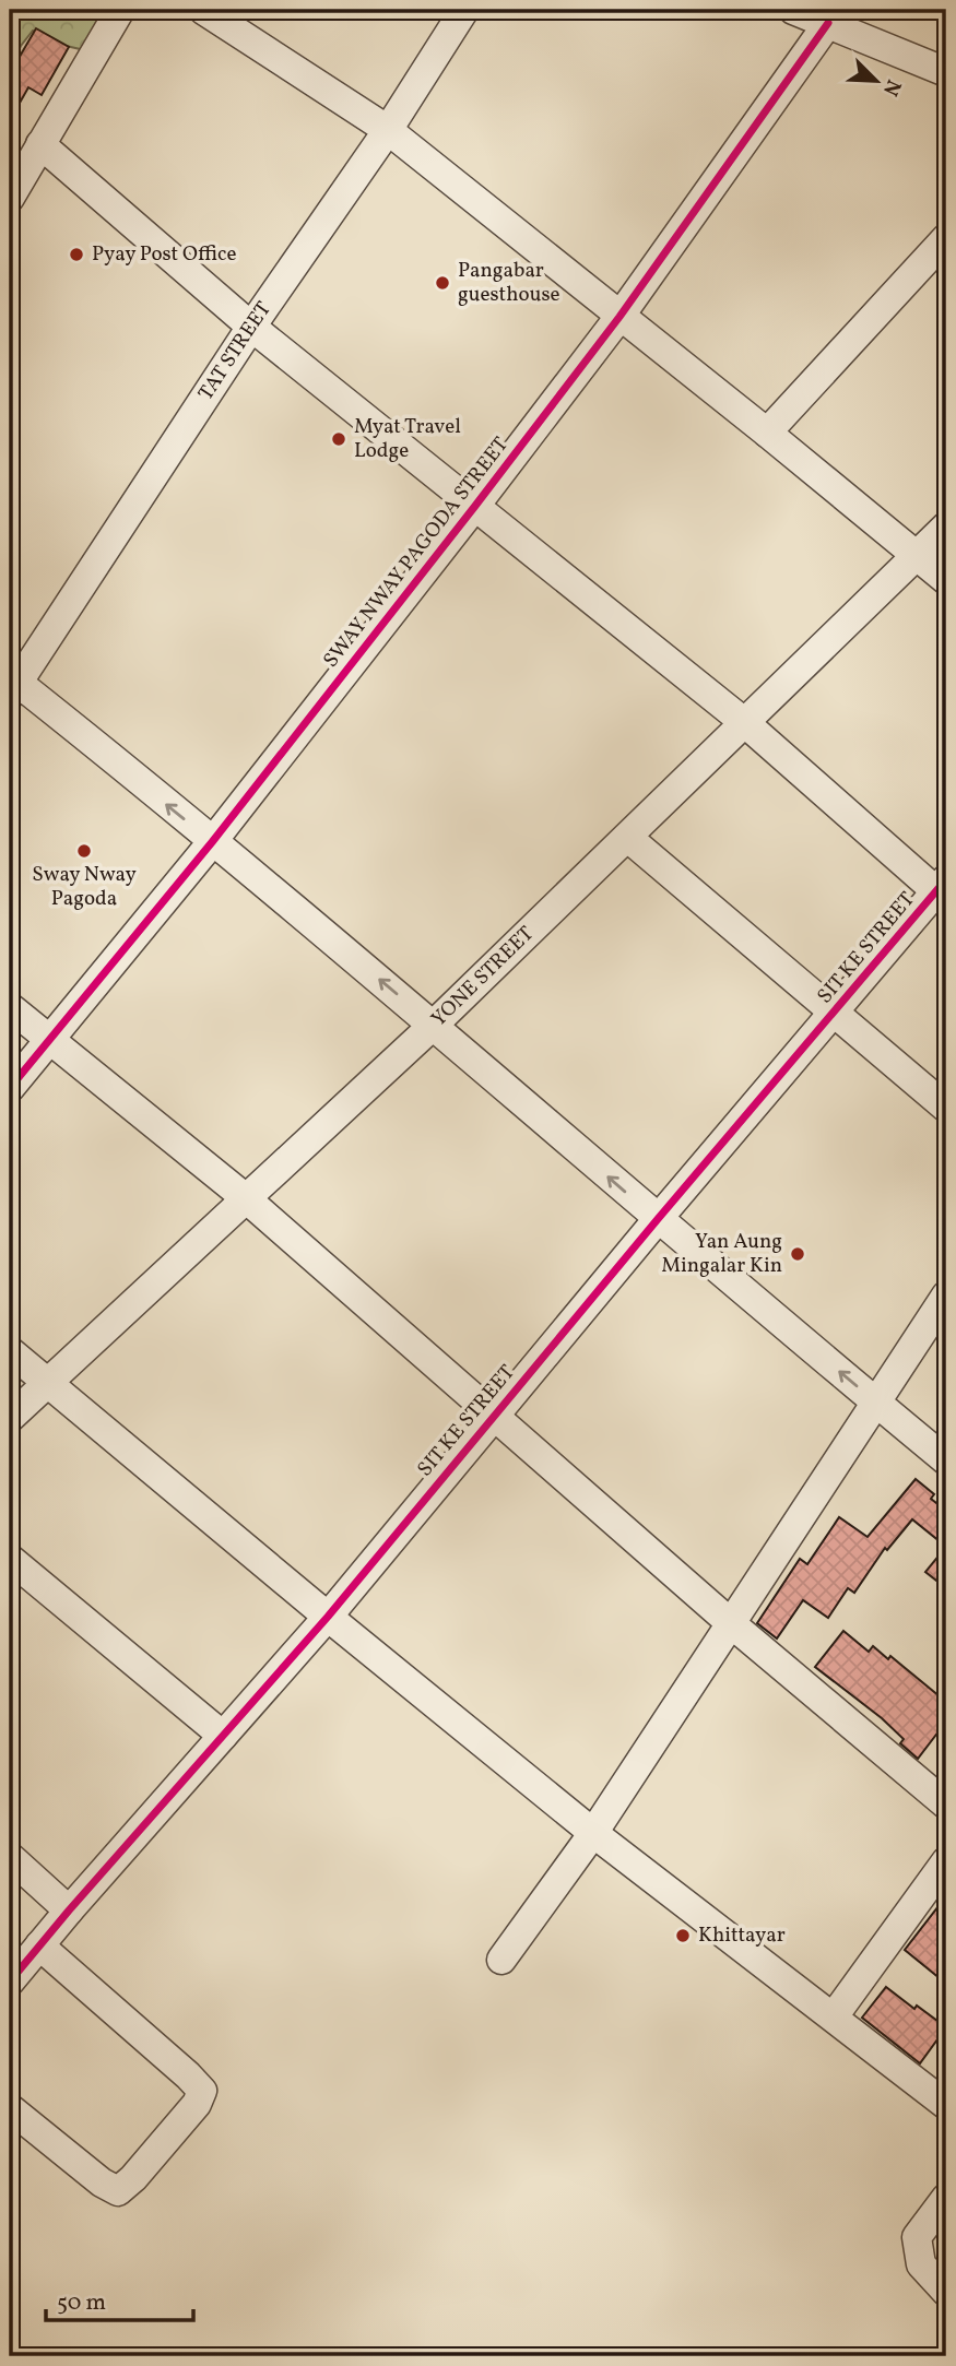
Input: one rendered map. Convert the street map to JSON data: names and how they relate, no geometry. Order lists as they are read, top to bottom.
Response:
{
  "streets": {
    "street": [
      "TAT STREET",
      "SWAY NWAY PAGODA STREET",
      "SIT KE STREET",
      "YONE STREET"
    ]
  },
  "places": [
    "Pyay Post Office",
    "Pangabar guesthouse",
    "Myat Travel Lodge",
    "Sway Nway Pagoda",
    "Yan Aung Mingalar Kin",
    "Khittayar"
  ],
  "scale_bar": "50 m",
  "north": "bottom right"
}
